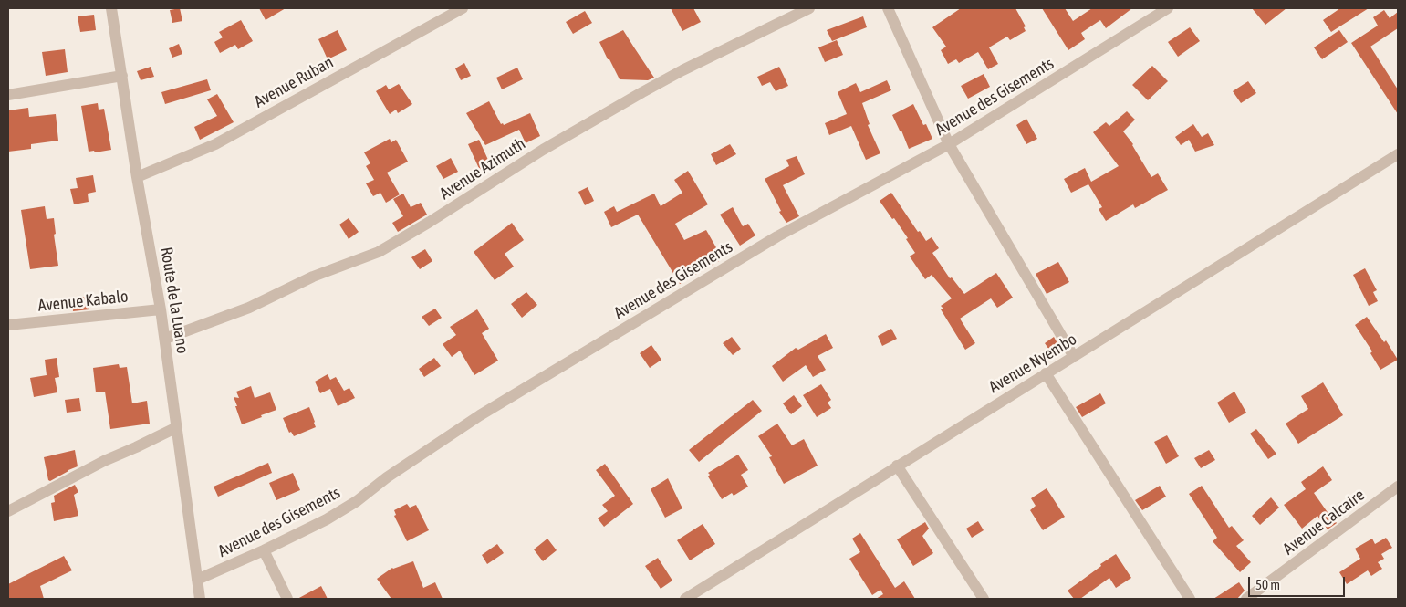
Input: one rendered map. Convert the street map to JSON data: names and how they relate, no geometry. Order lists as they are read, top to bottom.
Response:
{
  "streets": {
    "street": [
      "Avenue Ruban",
      "Avenue des Gisements",
      "Avenue Azimuth",
      "Route de la Luano",
      "Avenue Kabalo",
      "Avenue Nyembo",
      "Avenue Calcaire"
    ]
  },
  "crossings": [
    ["Avenue Ruban", "Route de la Luano"],
    ["Avenue des Gisements", "Route de la Luano"],
    ["Avenue Azimuth", "Route de la Luano"],
    ["Route de la Luano", "Avenue Kabalo"]
  ],
  "scale_bar": "50 m"
}
